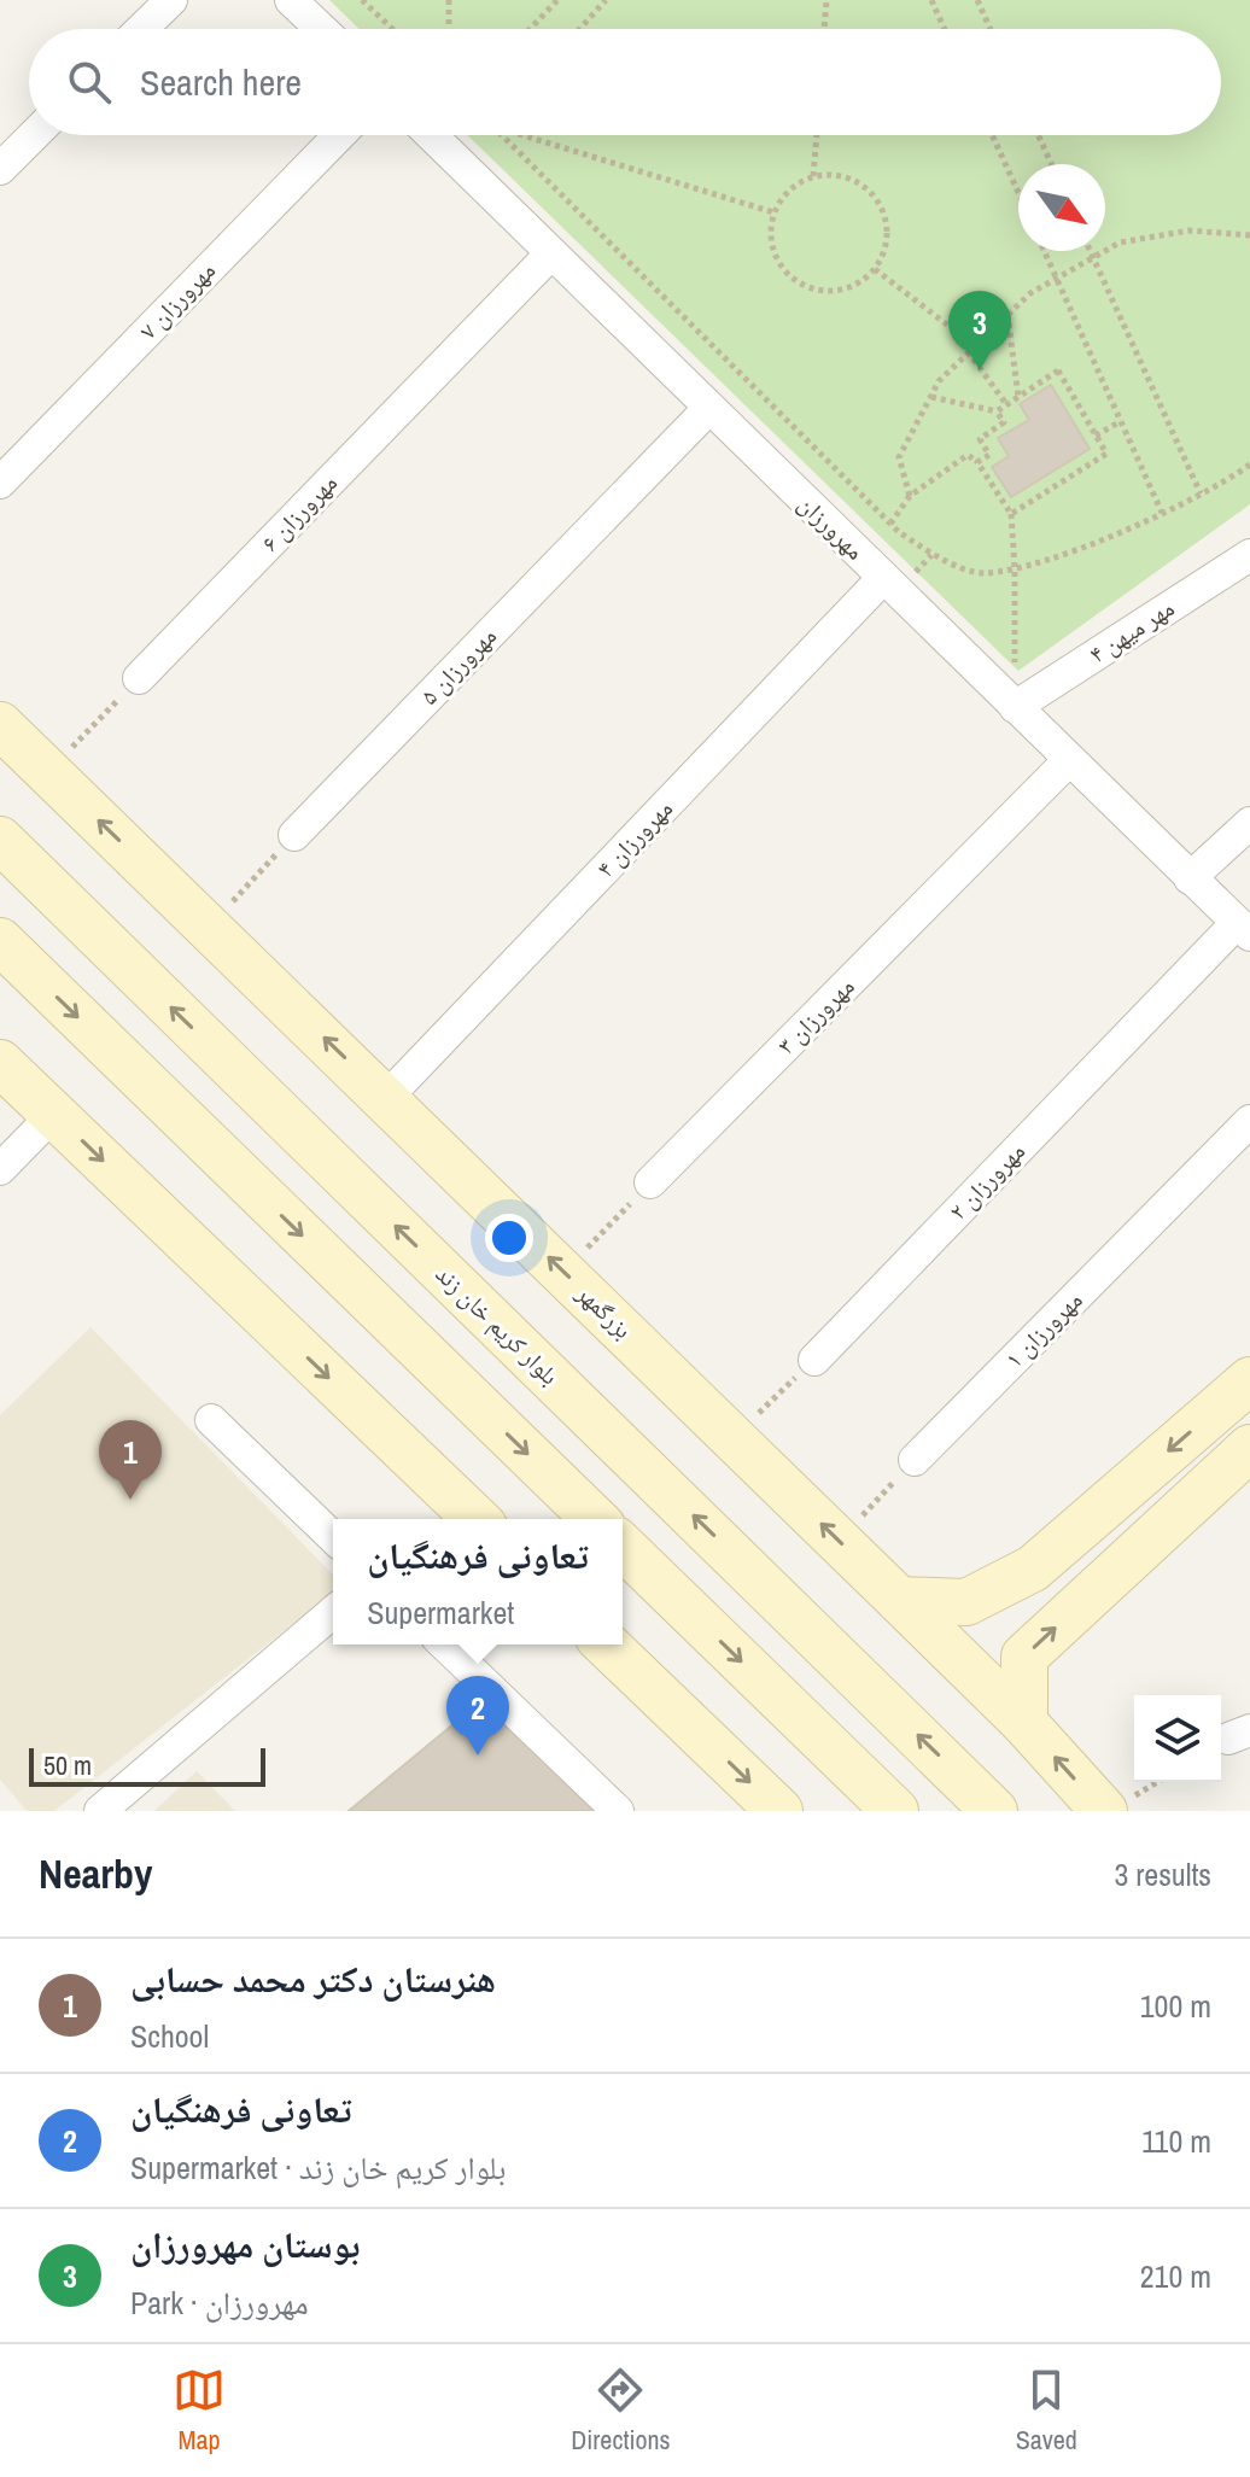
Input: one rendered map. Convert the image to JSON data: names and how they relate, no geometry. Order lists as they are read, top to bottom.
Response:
{
  "streets": {
    "main road": ["بزرگمهر", "بلوار کریم خان زند"],
    "street": [
      "مهرورزان ۷",
      "مهرورزان ۶",
      "مهرورزان",
      "مهر میهن ۴",
      "مهرورزان ۵",
      "مهرورزان ۴",
      "مهرورزان ۳",
      "مهرورزان ۲",
      "مهرورزان ۱"
    ]
  },
  "crossings": [
    ["مهرورزان ۶", "مهرورزان"],
    ["مهرورزان", "مهر میهن ۴"],
    ["مهرورزان", "مهرورزان ۵"],
    ["مهرورزان", "مهرورزان ۴"],
    ["مهرورزان", "مهرورزان ۳"],
    ["مهرورزان", "مهرورزان ۲"],
    ["مهرورزان ۴", "بزرگمهر"]
  ],
  "scale_bar": "50 m",
  "north": "bottom right",
  "page": {
    "search": "Search here",
    "pins": ["3", "1", "2"],
    "popup": ["تعاونی فرهنگیان", "Supermarket"],
    "scale": "50 m",
    "heading": ["Nearby", "3 results"],
    "list": [
      {
        "mark": "1",
        "name": "هنرستان دکتر محمد حسابی",
        "note": "School",
        "value": "100 m"
      },
      {
        "mark": "2",
        "name": "تعاونی فرهنگیان",
        "note": "Supermarket · بلوار کریم خان زند",
        "value": "110 m"
      },
      {
        "mark": "3",
        "name": "بوستان مهرورزان",
        "note": "Park · مهرورزان",
        "value": "210 m"
      }
    ],
    "nav": ["Map", "Directions", "Saved"]
  }
}
